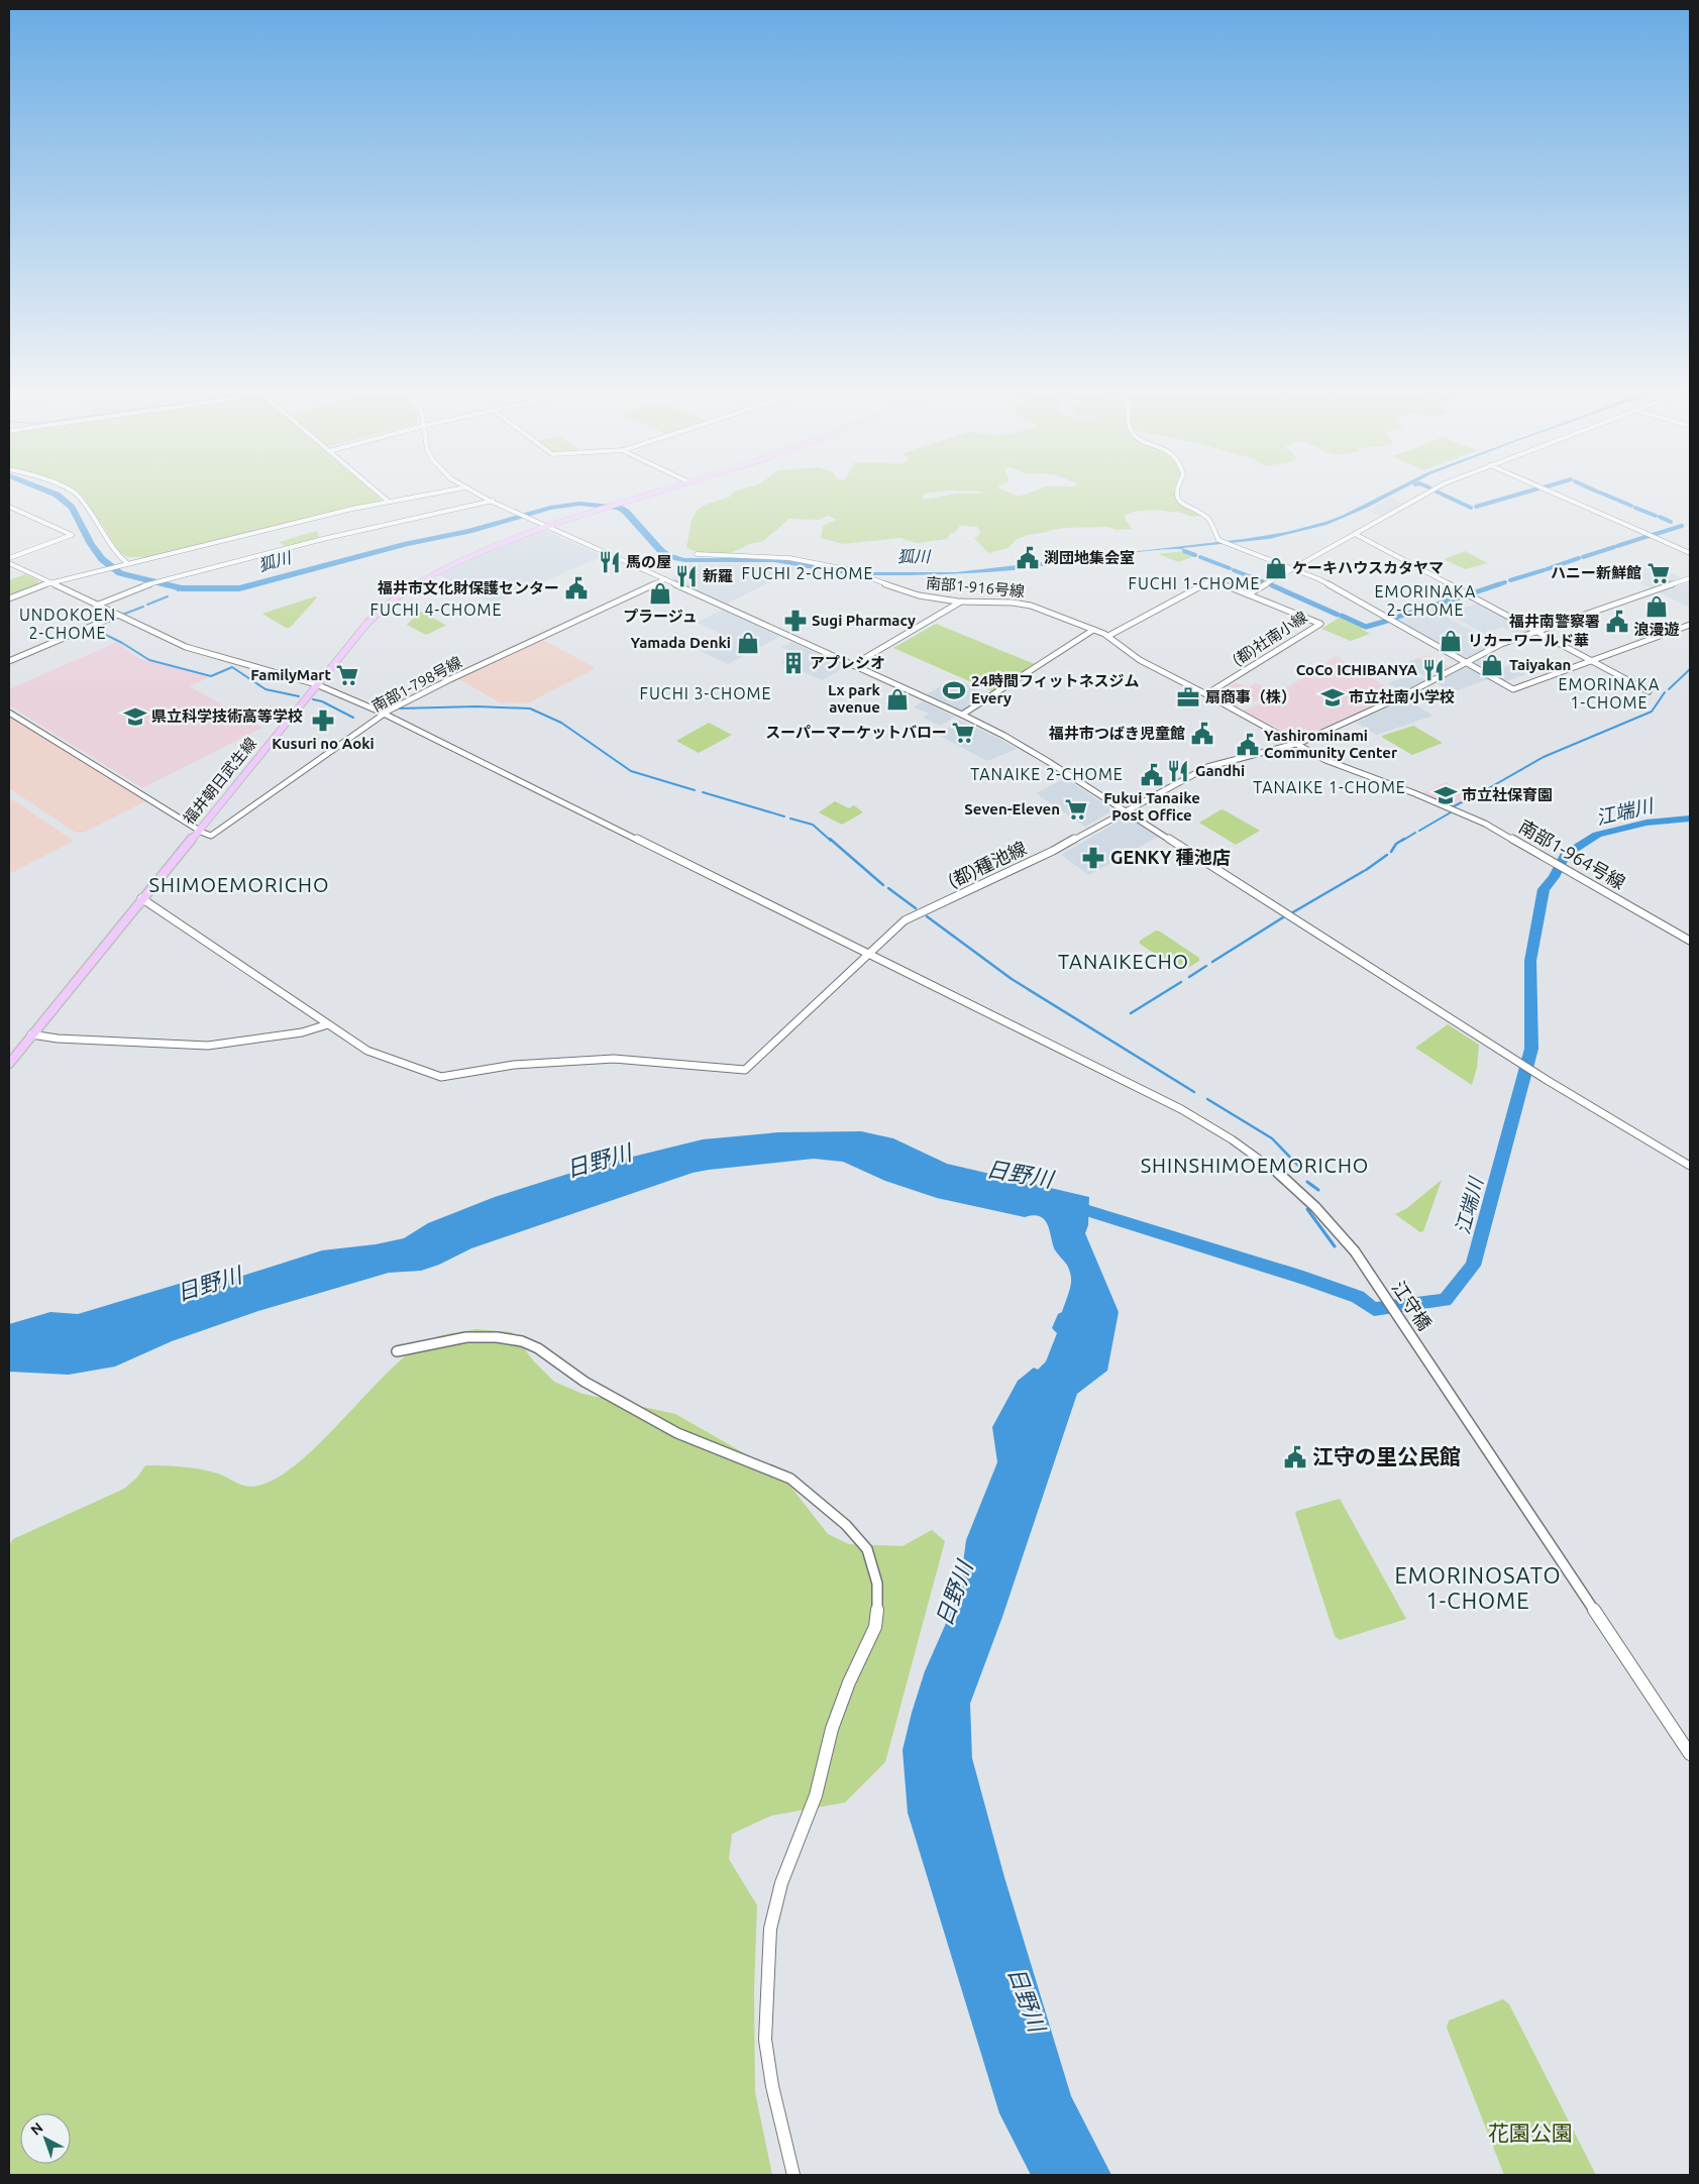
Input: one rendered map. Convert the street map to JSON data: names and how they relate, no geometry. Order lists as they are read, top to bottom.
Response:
{
  "streets": {
    "main road": ["福井朝日武生線"],
    "street": [
      "南部1-916号線",
      "(都)社南小線",
      "南部1-798号線",
      "南部1-964号線",
      "(都)種池線",
      "江守橋"
    ]
  },
  "crossings": [
    ["南部1-916号線", "(都)社南小線"],
    ["南部1-798号線", "福井朝日武生線"],
    ["南部1-798号線", "江守橋"],
    ["福井朝日武生線", "(都)種池線"],
    ["福井朝日武生線", "江守橋"],
    ["南部1-964号線", "(都)種池線"],
    ["(都)種池線", "江守橋"]
  ],
  "districts": [
    "FUCHI 2-CHOME",
    "FUCHI 1-CHOME",
    "EMORINAKA 2-CHOME",
    "FUCHI 4-CHOME",
    "UNDOKOEN 2-CHOME",
    "EMORINAKA 1-CHOME",
    "FUCHI 3-CHOME",
    "TANAIKE 2-CHOME",
    "TANAIKE 1-CHOME",
    "SHIMOEMORICHO",
    "TANAIKECHO",
    "SHINSHIMOEMORICHO",
    "EMORINOSATO 1-CHOME"
  ],
  "water": ["狐川", "江端川", "日野川"],
  "parks": ["花園公園"],
  "places": {
    "public building": [
      "渕団地集会室",
      "福井市文化財保護センター",
      "福井南警察署",
      "福井市つばき児童館",
      "Yashirominami Community Center",
      "Fukui Tanaike Post Office",
      "江守の里公民館"
    ],
    "restaurant": [
      "馬の屋",
      "新羅",
      "CoCo ICHIBANYA",
      "Gandhi"
    ],
    "shop": [
      "ケーキハウスカタヤマ",
      "プラージュ",
      "浪漫遊",
      "リカーワールド華",
      "Yamada Denki",
      "Taiyakan",
      "Lx park avenue"
    ],
    "supermarket": [
      "ハニー新鮮館",
      "FamilyMart",
      "スーパーマーケットバロー",
      "Seven-Eleven"
    ],
    "pharmacy": ["Sugi Pharmacy", "Kusuri no Aoki", "GENKY 種池店"],
    "building": ["アプレシオ"],
    "sports": ["24時間フィットネスジム Every"],
    "office": ["扇商事（株）"],
    "school or university": ["市立社南小学校", "県立科学技術高等学校", "市立社保育園"]
  },
  "north": "top left"
}
